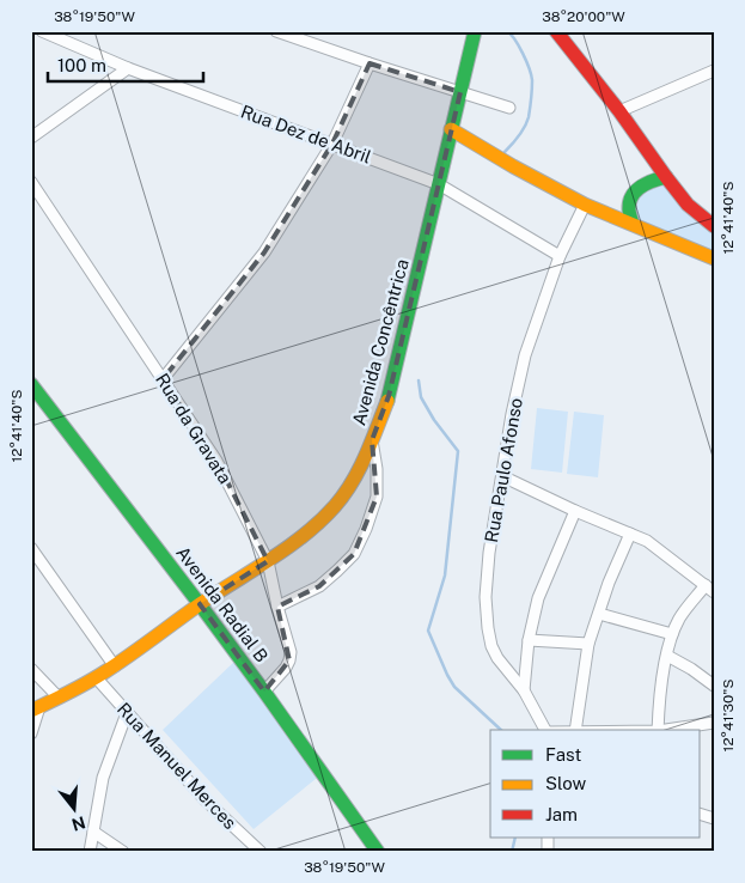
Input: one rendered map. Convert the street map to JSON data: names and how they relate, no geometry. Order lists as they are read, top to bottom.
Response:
{
  "streets": {
    "street": [
      "Rua Dez de Abril",
      "Avenida Concêntrica",
      "Rua da Gravata",
      "Rua Paulo Afonso",
      "Avenida Radial B",
      "Rua Manuel Merces"
    ]
  },
  "crossings": [
    ["Rua Dez de Abril", "Avenida Concêntrica"],
    ["Rua Dez de Abril", "Rua Paulo Afonso"],
    ["Avenida Concêntrica", "Rua da Gravata"],
    ["Avenida Concêntrica", "Avenida Radial B"],
    ["Avenida Concêntrica", "Rua Manuel Merces"],
    ["Rua da Gravata", "Avenida Radial B"]
  ],
  "legend": ["Fast", "Slow", "Jam"],
  "scale_bar": "100 m",
  "north": "bottom",
  "coordinates": [
    "38°19'50\"W",
    "38°20'00\"W",
    "12°41'40\"S",
    "12°41'30\"S"
  ]
}
